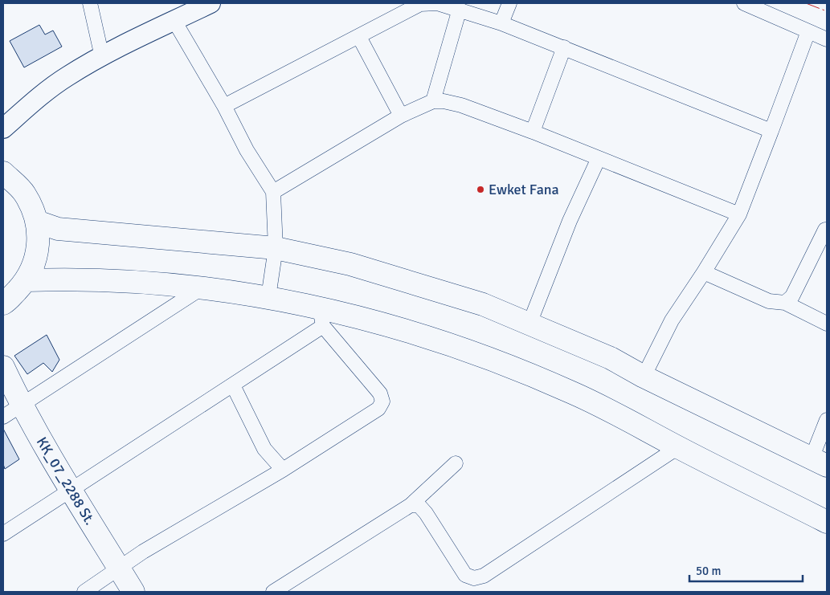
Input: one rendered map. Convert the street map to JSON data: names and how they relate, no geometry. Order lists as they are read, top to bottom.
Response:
{
  "streets": {
    "main road": ["KK_07_2288 St."]
  },
  "places": ["Ewket Fana"],
  "scale_bar": "50 m"
}
